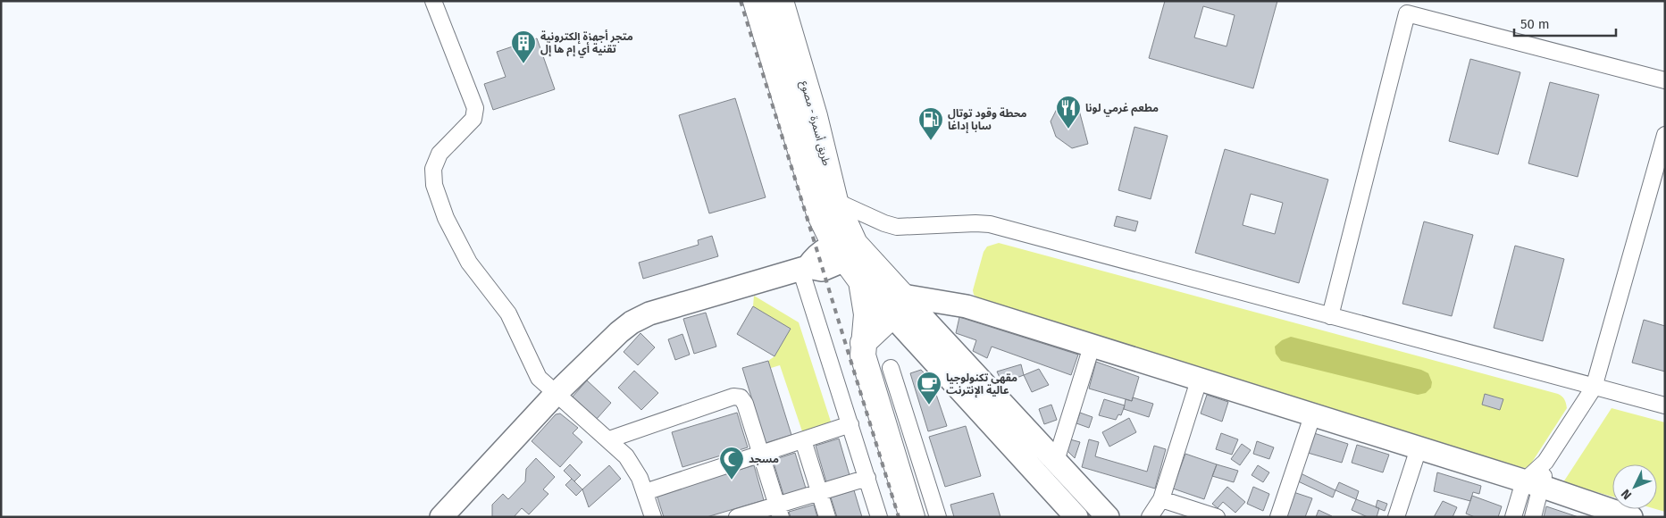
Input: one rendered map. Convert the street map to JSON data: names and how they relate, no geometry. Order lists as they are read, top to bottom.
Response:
{
  "streets": {
    "highway": ["طريق أسمرة - مصوع"]
  },
  "places": {
    "building": ["متجر أجهزة إلكترونية تقنية أي إم ها إل"],
    "restaurant": ["مطعم غرمي لونا"],
    "fuel station": ["محطة وقود توتال سابا إداغا"],
    "cafe": ["مقهى تكنولوجيا عالية الإنترنت"],
    "mosque": ["مسجد"]
  },
  "scale_bar": "50 m",
  "north": "bottom left"
}
